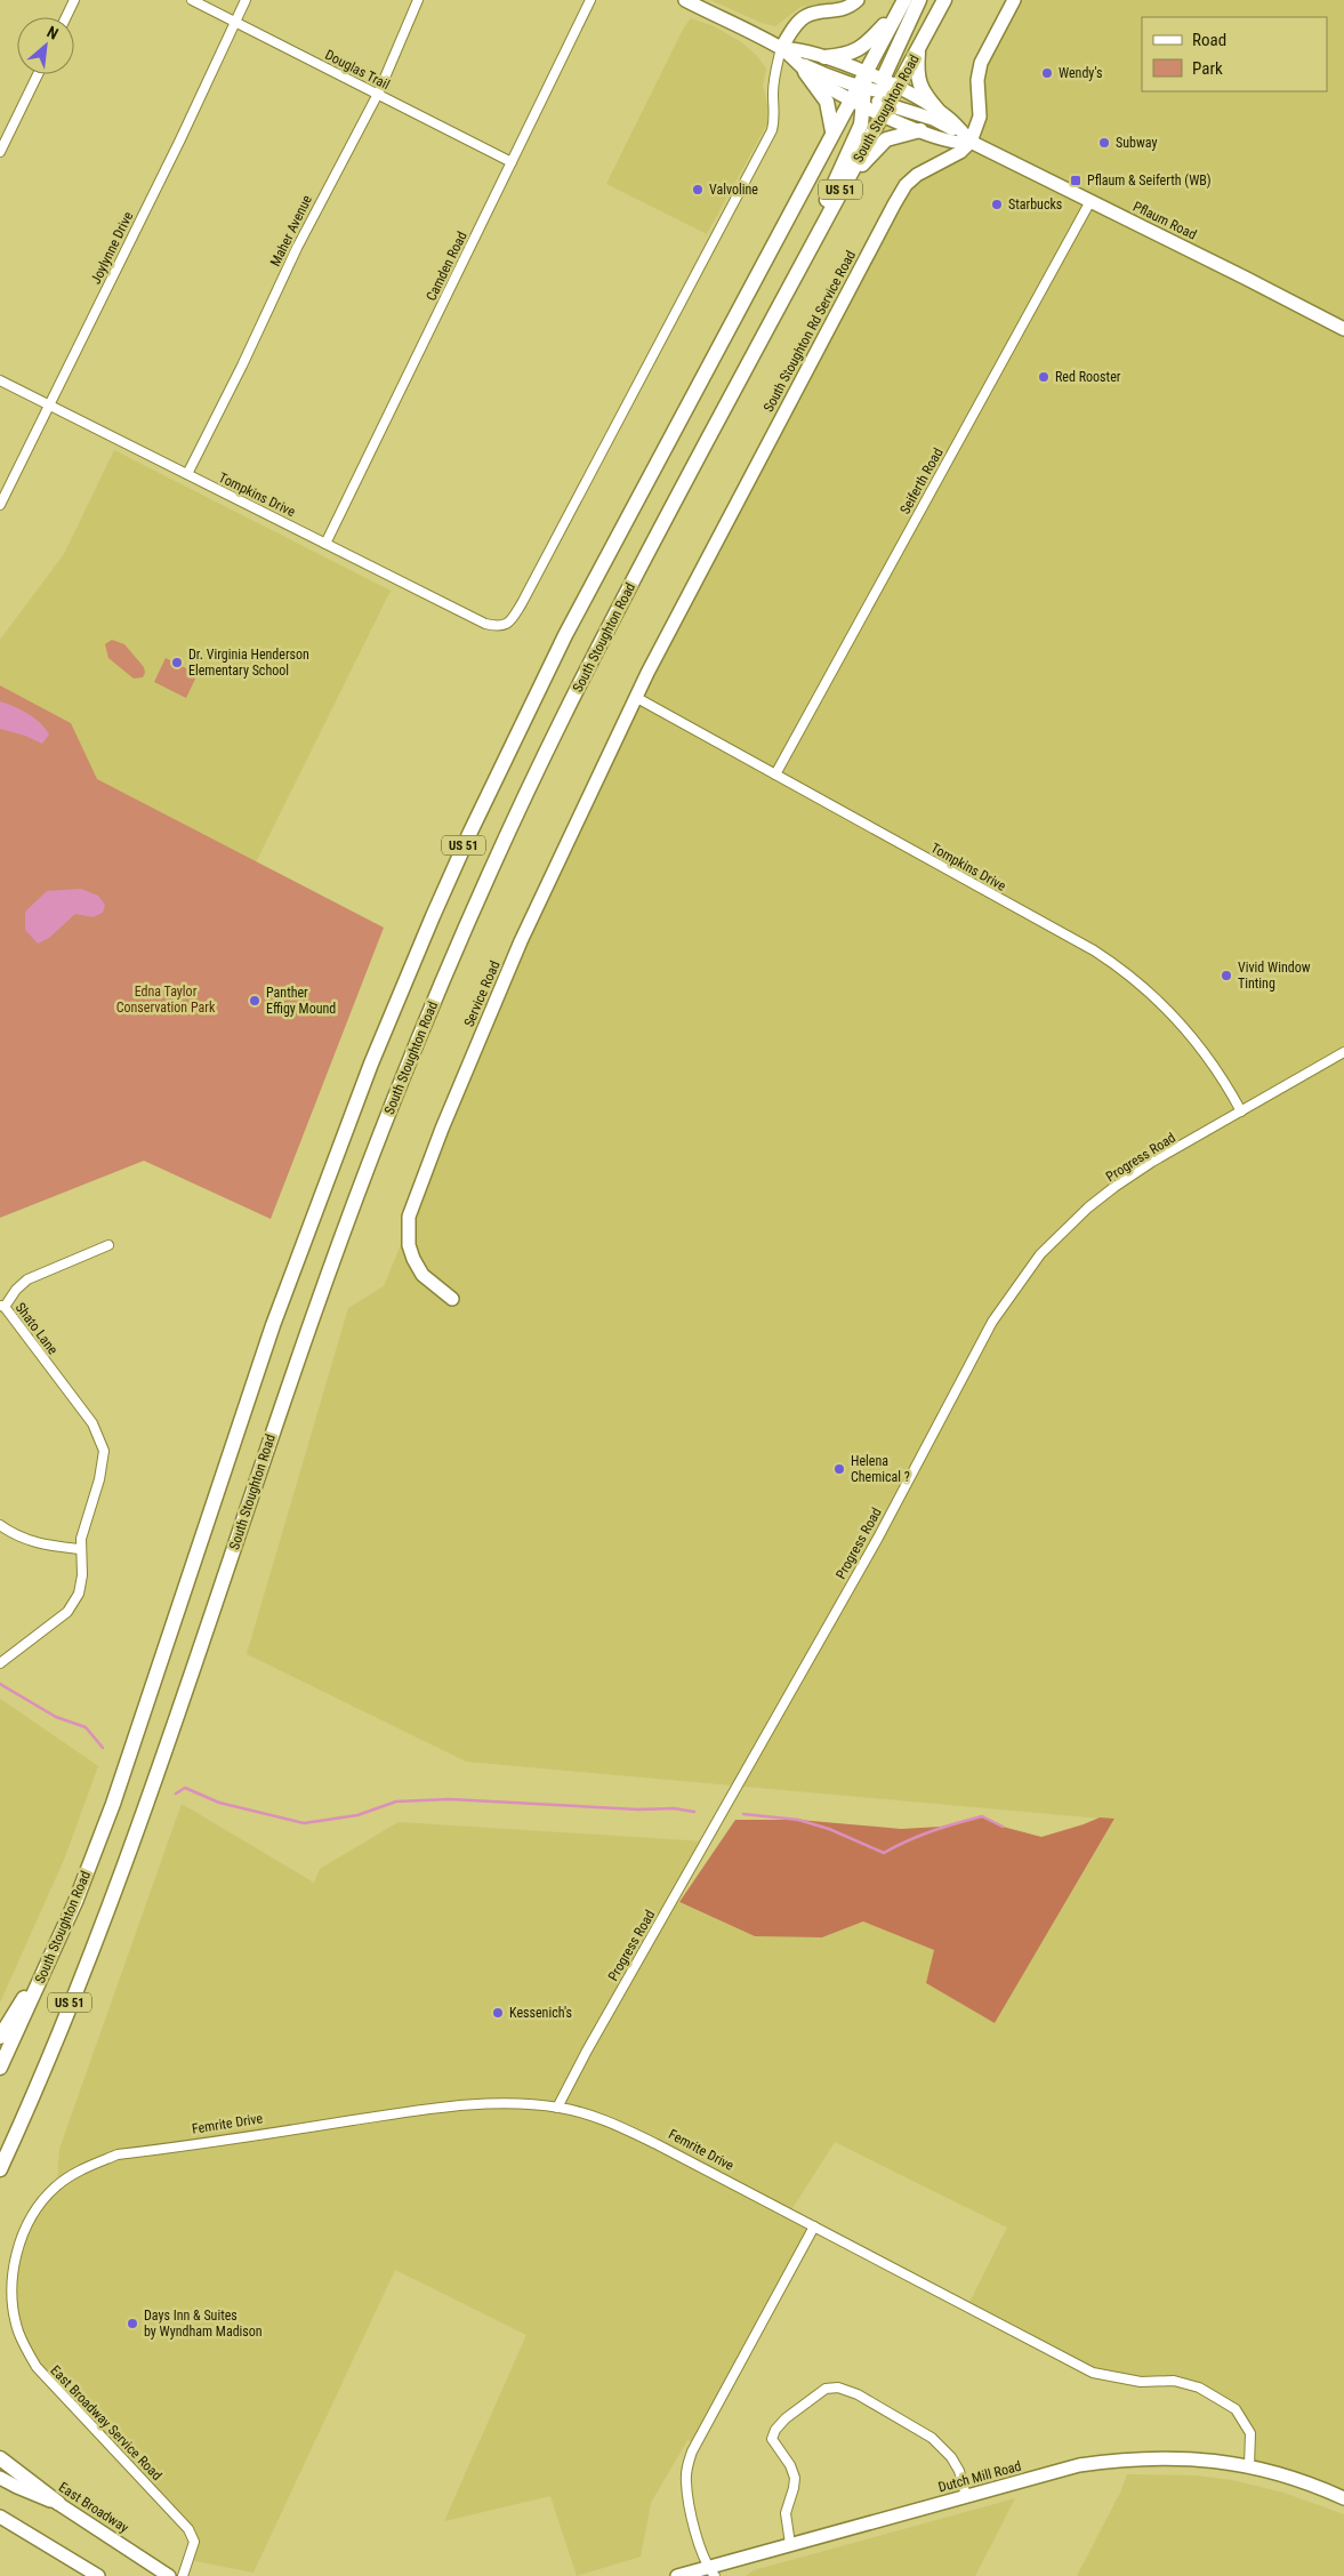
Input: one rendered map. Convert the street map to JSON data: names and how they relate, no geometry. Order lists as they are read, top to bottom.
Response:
{
  "streets": {
    "main road": ["South Stoughton Road", "US 51"],
    "street": [
      "Douglas Trail",
      "Pflaum Road",
      "Maher Avenue",
      "Joylynne Drive",
      "Camden Road",
      "South Stoughton Rd Service Road",
      "Seiferth Road",
      "Tompkins Drive",
      "Service Road",
      "Progress Road",
      "Shato Lane",
      "Femrite Drive",
      "East Broadway Service Road",
      "Dutch Mill Road",
      "East Broadway"
    ]
  },
  "crossings": [
    ["Douglas Trail", "Maher Avenue"],
    ["Douglas Trail", "Joylynne Drive"],
    ["Douglas Trail", "Camden Road"],
    ["South Stoughton Road", "Pflaum Road"],
    ["Pflaum Road", "South Stoughton Rd Service Road"],
    ["Pflaum Road", "Seiferth Road"],
    ["Pflaum Road", "Tompkins Drive"],
    ["Maher Avenue", "Tompkins Drive"],
    ["Joylynne Drive", "Tompkins Drive"],
    ["Camden Road", "Tompkins Drive"],
    ["South Stoughton Rd Service Road", "Tompkins Drive"],
    ["South Stoughton Rd Service Road", "Service Road"],
    ["Seiferth Road", "Tompkins Drive"],
    ["Tompkins Drive", "Service Road"],
    ["Tompkins Drive", "Progress Road"],
    ["Progress Road", "Femrite Drive"],
    ["Femrite Drive", "East Broadway Service Road"],
    ["Femrite Drive", "Dutch Mill Road"]
  ],
  "parks": ["Edna Taylor Conservation Park"],
  "places": {
    "other": [
      "Wendy's",
      "Subway",
      "Valvoline",
      "Starbucks",
      "Red Rooster",
      "Dr. Virginia Henderson Elementary School",
      "Vivid Window Tinting",
      "Panther Effigy Mound",
      "Helena Chemical ?",
      "Kessenich's",
      "Days Inn & Suites by Wyndham Madison"
    ],
    "transit": ["Pflaum & Seiferth (WB)"]
  },
  "legend": ["Road", "Park"],
  "north": "top right"
}
